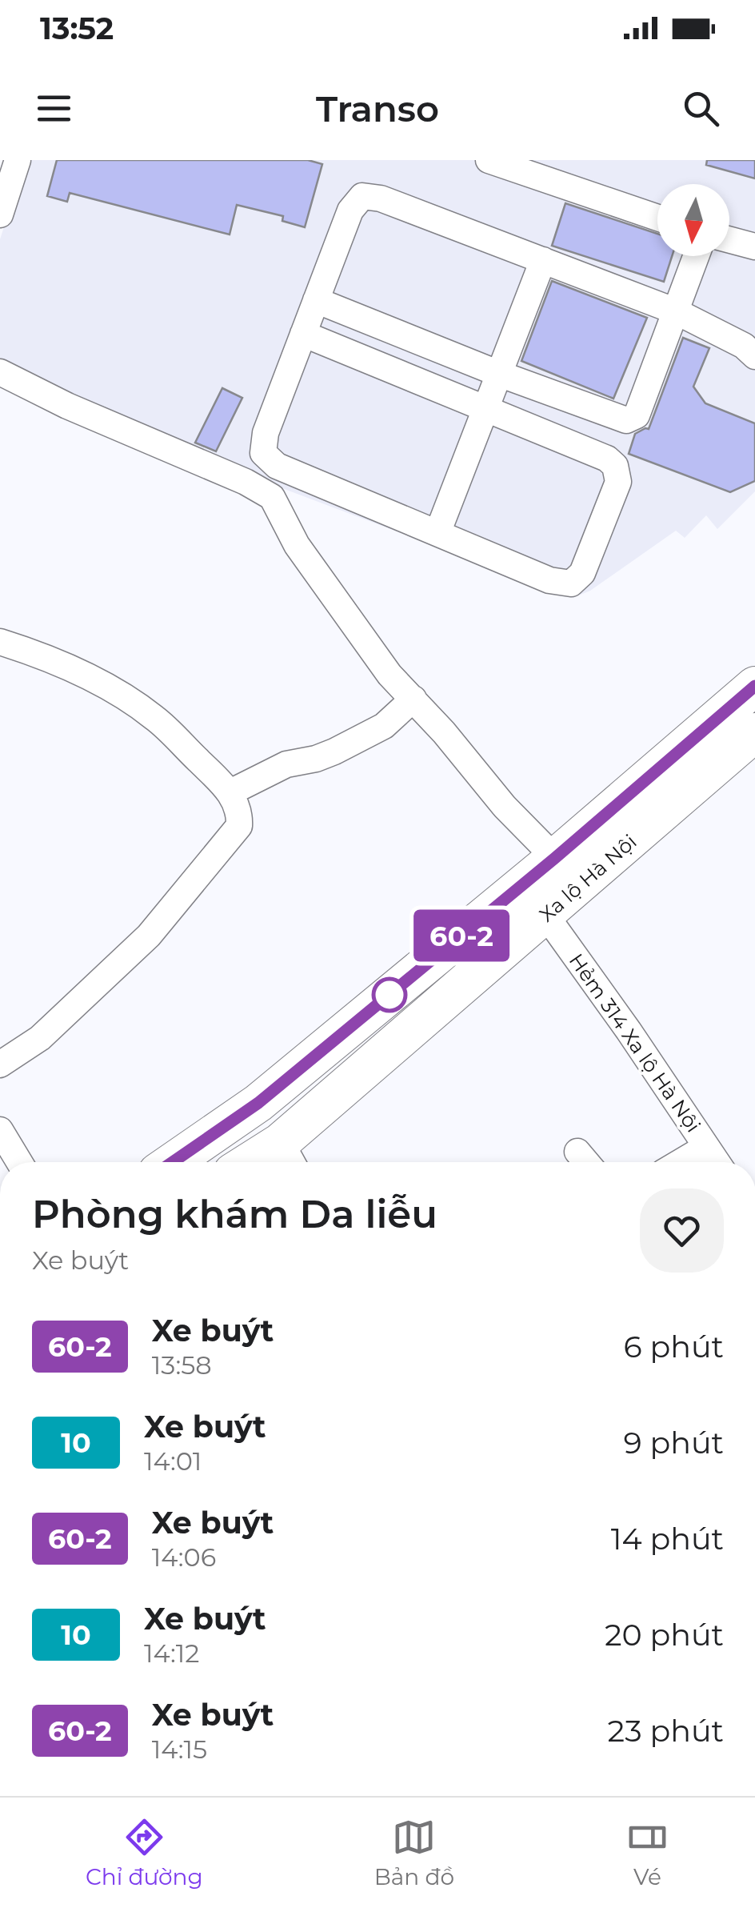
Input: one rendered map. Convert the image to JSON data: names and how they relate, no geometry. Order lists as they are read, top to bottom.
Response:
{
  "streets": {
    "highway": ["Xa lộ Hà Nội"],
    "street": ["Hẻm 314 Xa lộ Hà Nội"]
  },
  "crossings": [
    ["Xa lộ Hà Nội", "Hẻm 314 Xa lộ Hà Nội"]
  ],
  "lines": ["bus line 60-2"],
  "north": "bottom",
  "page": {
    "status": "13:52",
    "header": "Transo",
    "on_map": "60-2",
    "heading": ["Phòng khám Da liễu", "Xe buýt"],
    "list": [
      {
        "mark": "60-2",
        "name": "Xe buýt",
        "note": "13:58",
        "value": "6 phút"
      },
      {
        "mark": "10",
        "name": "Xe buýt",
        "note": "14:01",
        "value": "9 phút"
      },
      {
        "mark": "60-2",
        "name": "Xe buýt",
        "note": "14:06",
        "value": "14 phút"
      },
      {
        "mark": "10",
        "name": "Xe buýt",
        "note": "14:12",
        "value": "20 phút"
      },
      {
        "mark": "60-2",
        "name": "Xe buýt",
        "note": "14:15",
        "value": "23 phút"
      }
    ],
    "tabs": ["Chỉ đường", "Bản đồ", "Vé"]
  }
}
